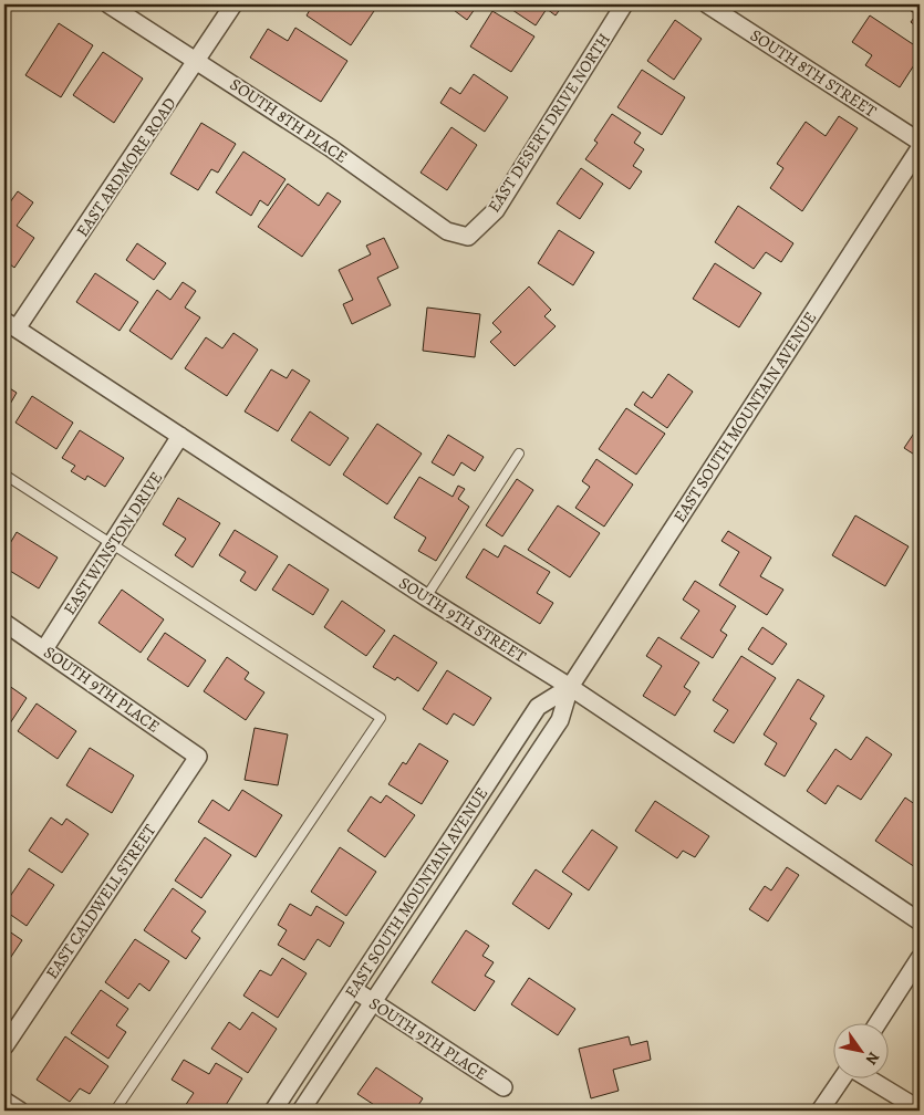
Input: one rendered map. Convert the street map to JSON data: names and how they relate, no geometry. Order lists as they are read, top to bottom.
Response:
{
  "streets": {
    "street": [
      "SOUTH 8TH STREET",
      "SOUTH 8TH PLACE",
      "EAST DESERT DRIVE NORTH",
      "EAST ARDMORE ROAD",
      "EAST SOUTH MOUNTAIN AVENUE",
      "EAST WINSTON DRIVE",
      "SOUTH 9TH STREET",
      "SOUTH 9TH PLACE",
      "EAST CALDWELL STREET"
    ]
  },
  "crossings": [
    ["SOUTH 8TH PLACE", "EAST DESERT DRIVE NORTH"],
    ["SOUTH 8TH PLACE", "EAST ARDMORE ROAD"],
    ["EAST ARDMORE ROAD", "SOUTH 9TH STREET"],
    ["EAST SOUTH MOUNTAIN AVENUE", "SOUTH 9TH STREET"],
    ["EAST SOUTH MOUNTAIN AVENUE", "SOUTH 9TH PLACE"],
    ["EAST WINSTON DRIVE", "SOUTH 9TH STREET"],
    ["EAST WINSTON DRIVE", "SOUTH 9TH PLACE"],
    ["SOUTH 9TH PLACE", "EAST CALDWELL STREET"]
  ],
  "north": "bottom right"
}
